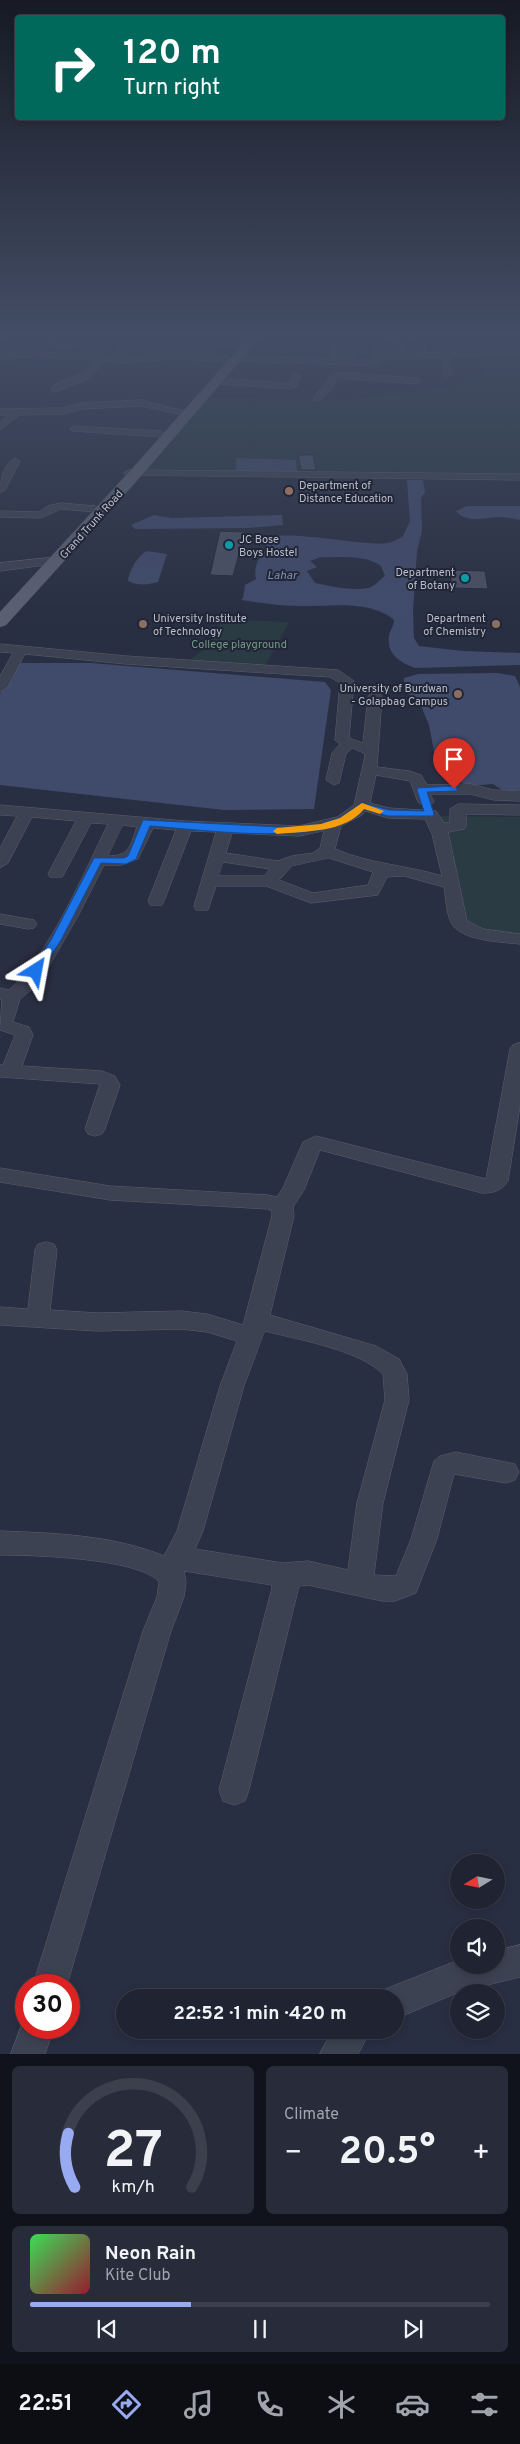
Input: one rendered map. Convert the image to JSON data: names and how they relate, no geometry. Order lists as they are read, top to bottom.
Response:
{
  "streets": {
    "main road": ["Grand Trunk Road"]
  },
  "water": ["Lahar"],
  "parks": ["College playground"],
  "places": [
    "Department of Distance Education",
    "JC Bose Boys Hostel",
    "Department of Botany",
    "University Institute of Technology",
    "Department of Chemistry",
    "University of Burdwan - Golapbag Campus"
  ],
  "north": "left",
  "page": {
    "turn": ["120 m", "Turn right"],
    "limit": "30",
    "trip": "22:52 · 1 min · 420 m",
    "tile": "Climate",
    "heat": ["−", "20.5°", "+"],
    "song": ["Neon Rain", "Kite Club"],
    "tabs": "22:51",
    "gauge": ["27", "km/h"]
  }
}
